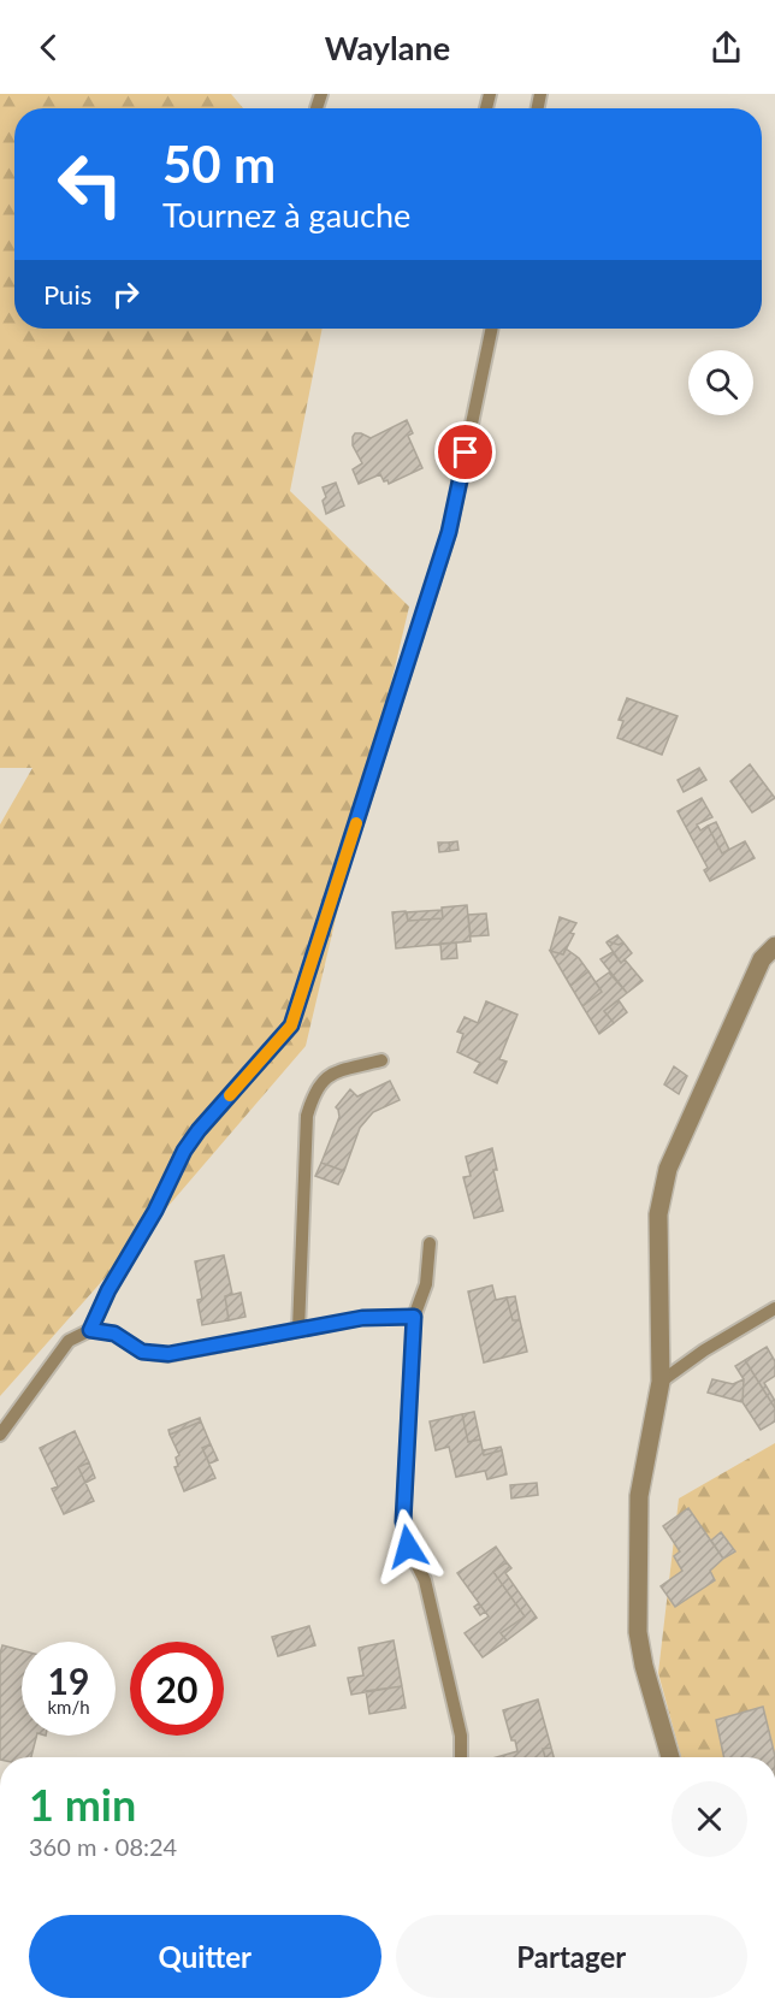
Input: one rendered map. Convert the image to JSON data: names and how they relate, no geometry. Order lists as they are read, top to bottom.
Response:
{
  "page": {
    "header": "Waylane",
    "turn": ["50 m", "Tournez à gauche"],
    "then": "Puis",
    "speed": "19 km/h",
    "limit": "20",
    "heading": ["1 min", "360 m · 08:24"],
    "buttons": ["Quitter", "Partager"]
  }
}
